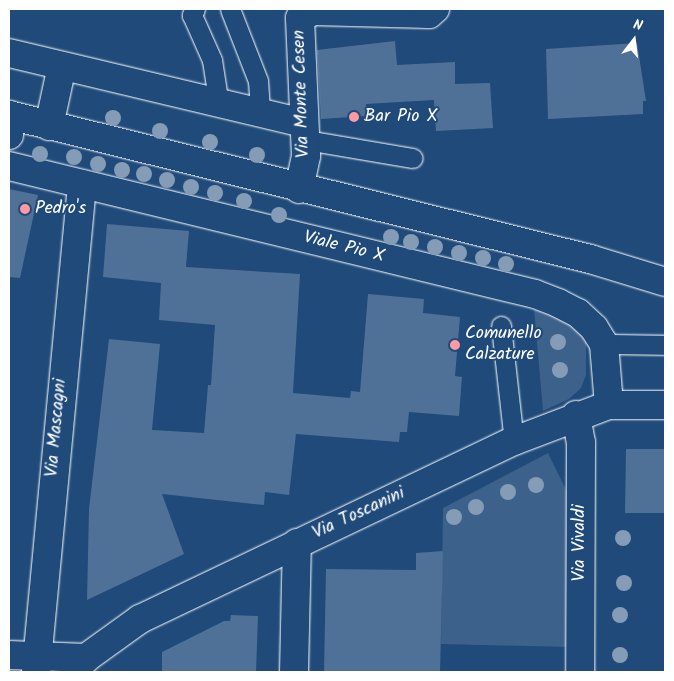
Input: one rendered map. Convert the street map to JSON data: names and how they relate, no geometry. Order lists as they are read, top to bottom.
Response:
{
  "streets": {
    "street": [
      "Via Monte Cesen",
      "Viale Pio X",
      "Via Mascagni",
      "Via Toscanini",
      "Via Vivaldi"
    ]
  },
  "crossings": [
    ["Viale Pio X", "Via Mascagni"],
    ["Via Toscanini", "Via Vivaldi"]
  ],
  "places": ["Bar Pio X", "Pedro's", "Comunello Calzature"],
  "north": "top"
}
